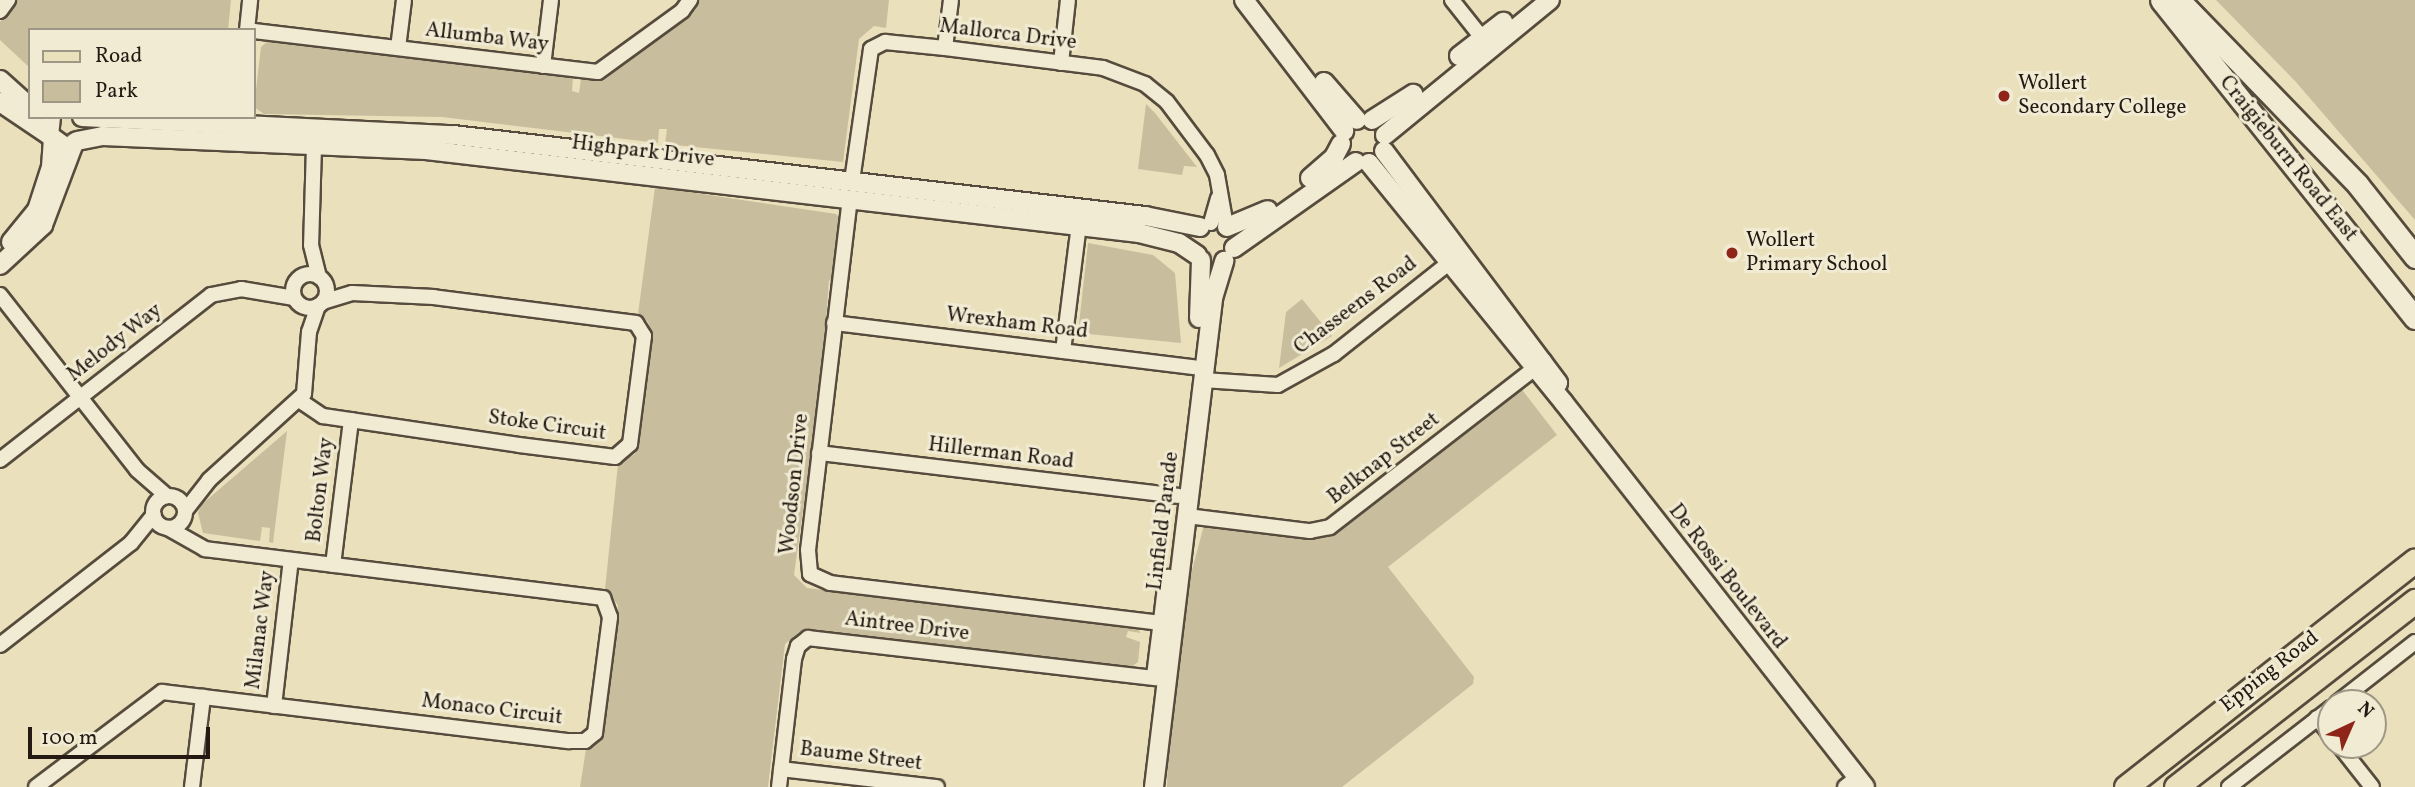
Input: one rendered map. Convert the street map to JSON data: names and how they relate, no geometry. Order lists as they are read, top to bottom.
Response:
{
  "streets": {
    "main road": ["Craigieburn Road East", "Epping Road"],
    "street": [
      "Mallorca Drive",
      "Allumba Way",
      "Highpark Drive",
      "Chasseens Road",
      "Wrexham Road",
      "Melody Way",
      "Stoke Circuit",
      "Hillerman Road",
      "Belknap Street",
      "Woodson Drive",
      "Bolton Way",
      "Linfield Parade",
      "De Rossi Boulevard",
      "Aintree Drive",
      "Milanac Way",
      "Monaco Circuit",
      "Baume Street"
    ]
  },
  "crossings": [
    ["Mallorca Drive", "Highpark Drive"],
    ["Mallorca Drive", "Woodson Drive"],
    ["Mallorca Drive", "Linfield Parade"],
    ["Highpark Drive", "Woodson Drive"],
    ["Highpark Drive", "Linfield Parade"],
    ["Chasseens Road", "Wrexham Road"],
    ["Chasseens Road", "Linfield Parade"],
    ["Chasseens Road", "De Rossi Boulevard"],
    ["Wrexham Road", "Woodson Drive"],
    ["Wrexham Road", "Linfield Parade"],
    ["Melody Way", "Stoke Circuit"],
    ["Stoke Circuit", "Bolton Way"],
    ["Hillerman Road", "Woodson Drive"],
    ["Hillerman Road", "Linfield Parade"],
    ["Belknap Street", "Linfield Parade"],
    ["Belknap Street", "De Rossi Boulevard"],
    ["Woodson Drive", "Linfield Parade"],
    ["Bolton Way", "Monaco Circuit"],
    ["Linfield Parade", "Aintree Drive"],
    ["Aintree Drive", "Baume Street"],
    ["Milanac Way", "Monaco Circuit"]
  ],
  "places": ["Wollert Secondary College", "Wollert Primary School"],
  "legend": ["Road", "Park"],
  "scale_bar": "100 m",
  "north": "top right"
}
